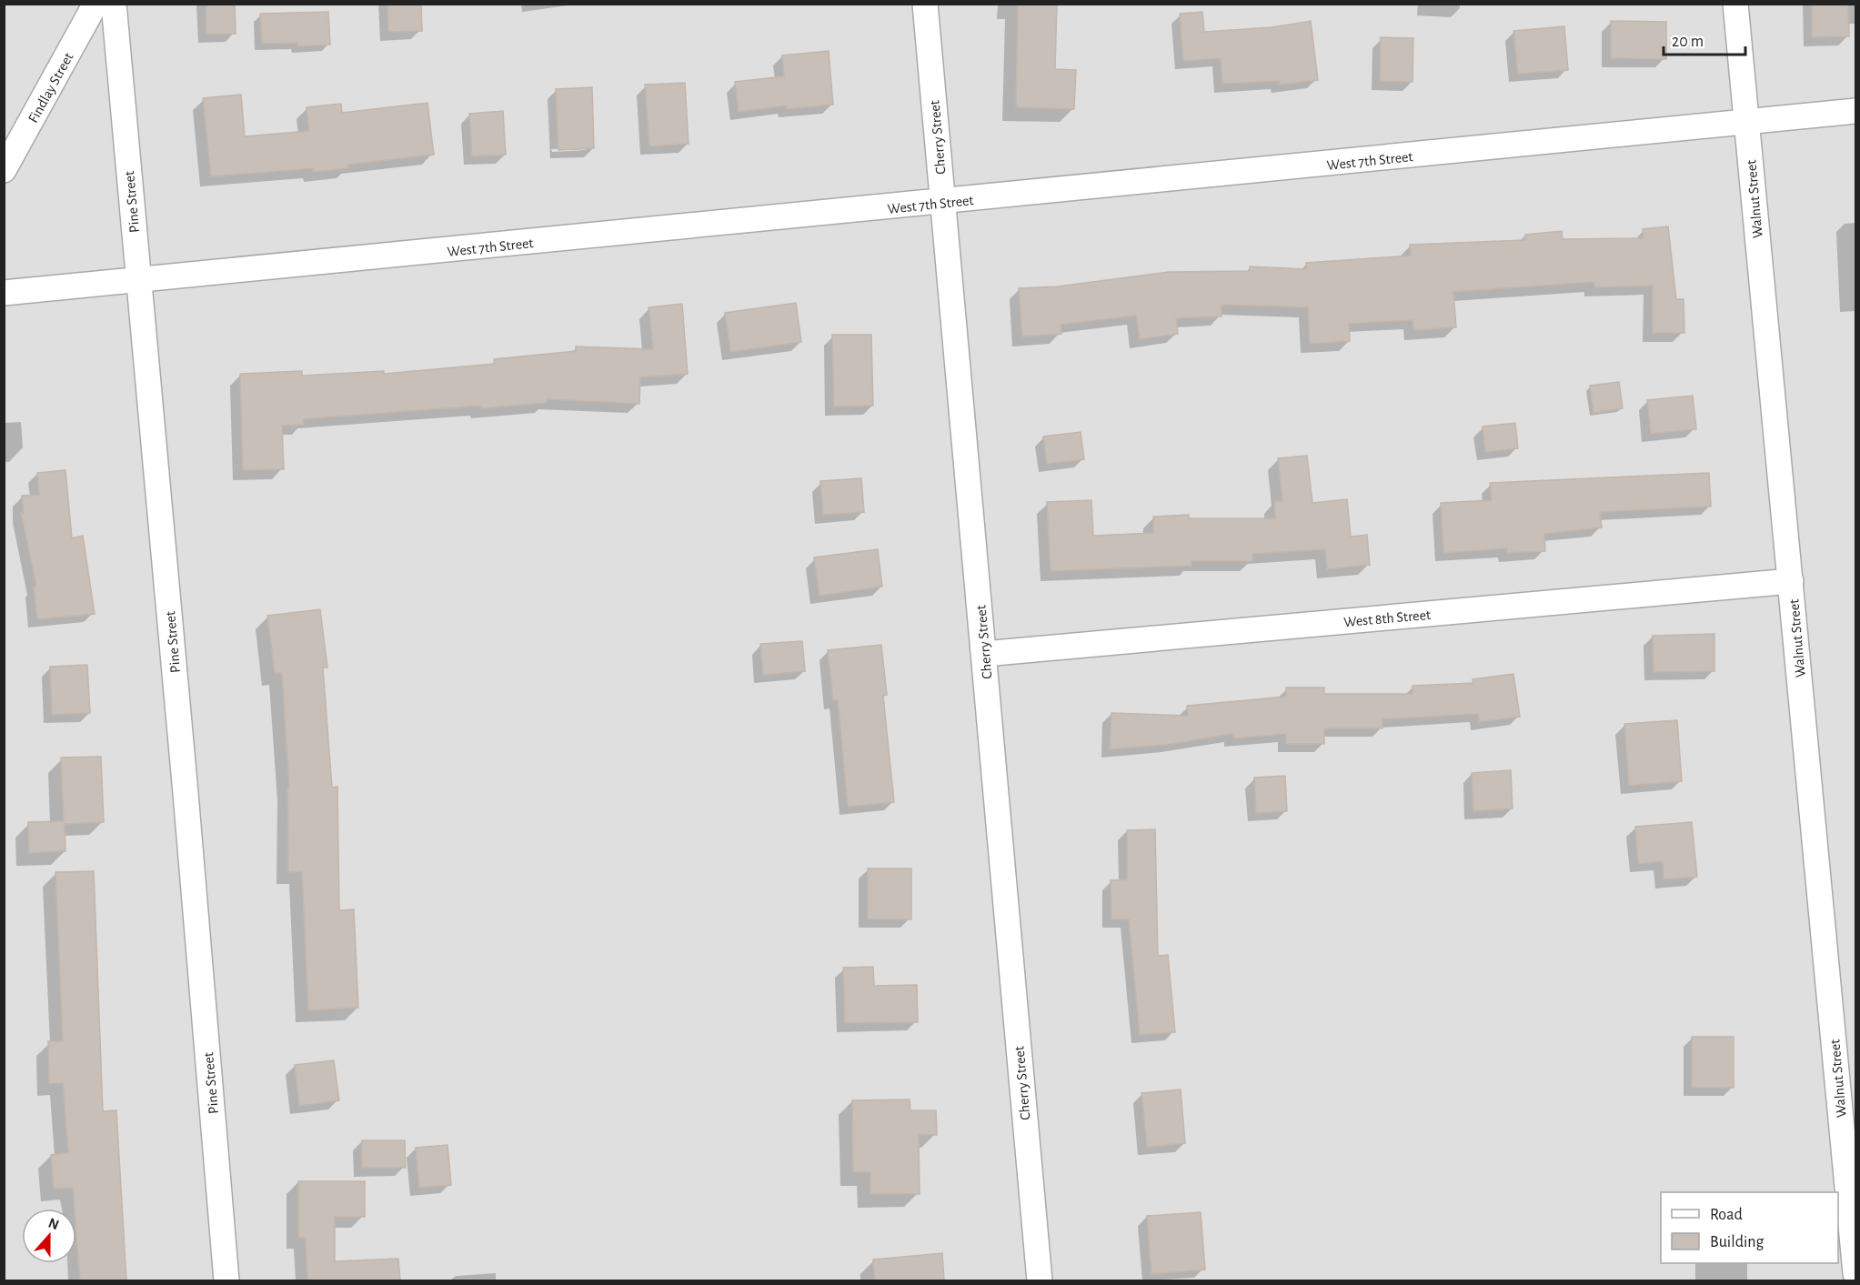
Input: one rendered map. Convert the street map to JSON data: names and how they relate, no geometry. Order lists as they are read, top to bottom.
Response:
{
  "streets": {
    "street": [
      "Findlay Street",
      "Cherry Street",
      "West 7th Street",
      "Walnut Street",
      "Pine Street",
      "West 8th Street"
    ]
  },
  "crossings": [
    ["Cherry Street", "West 7th Street"],
    ["Cherry Street", "West 8th Street"],
    ["West 7th Street", "Walnut Street"],
    ["West 7th Street", "Pine Street"],
    ["Walnut Street", "West 8th Street"]
  ],
  "legend": ["Road", "Building"],
  "scale_bar": "20 m",
  "north": "top"
}
